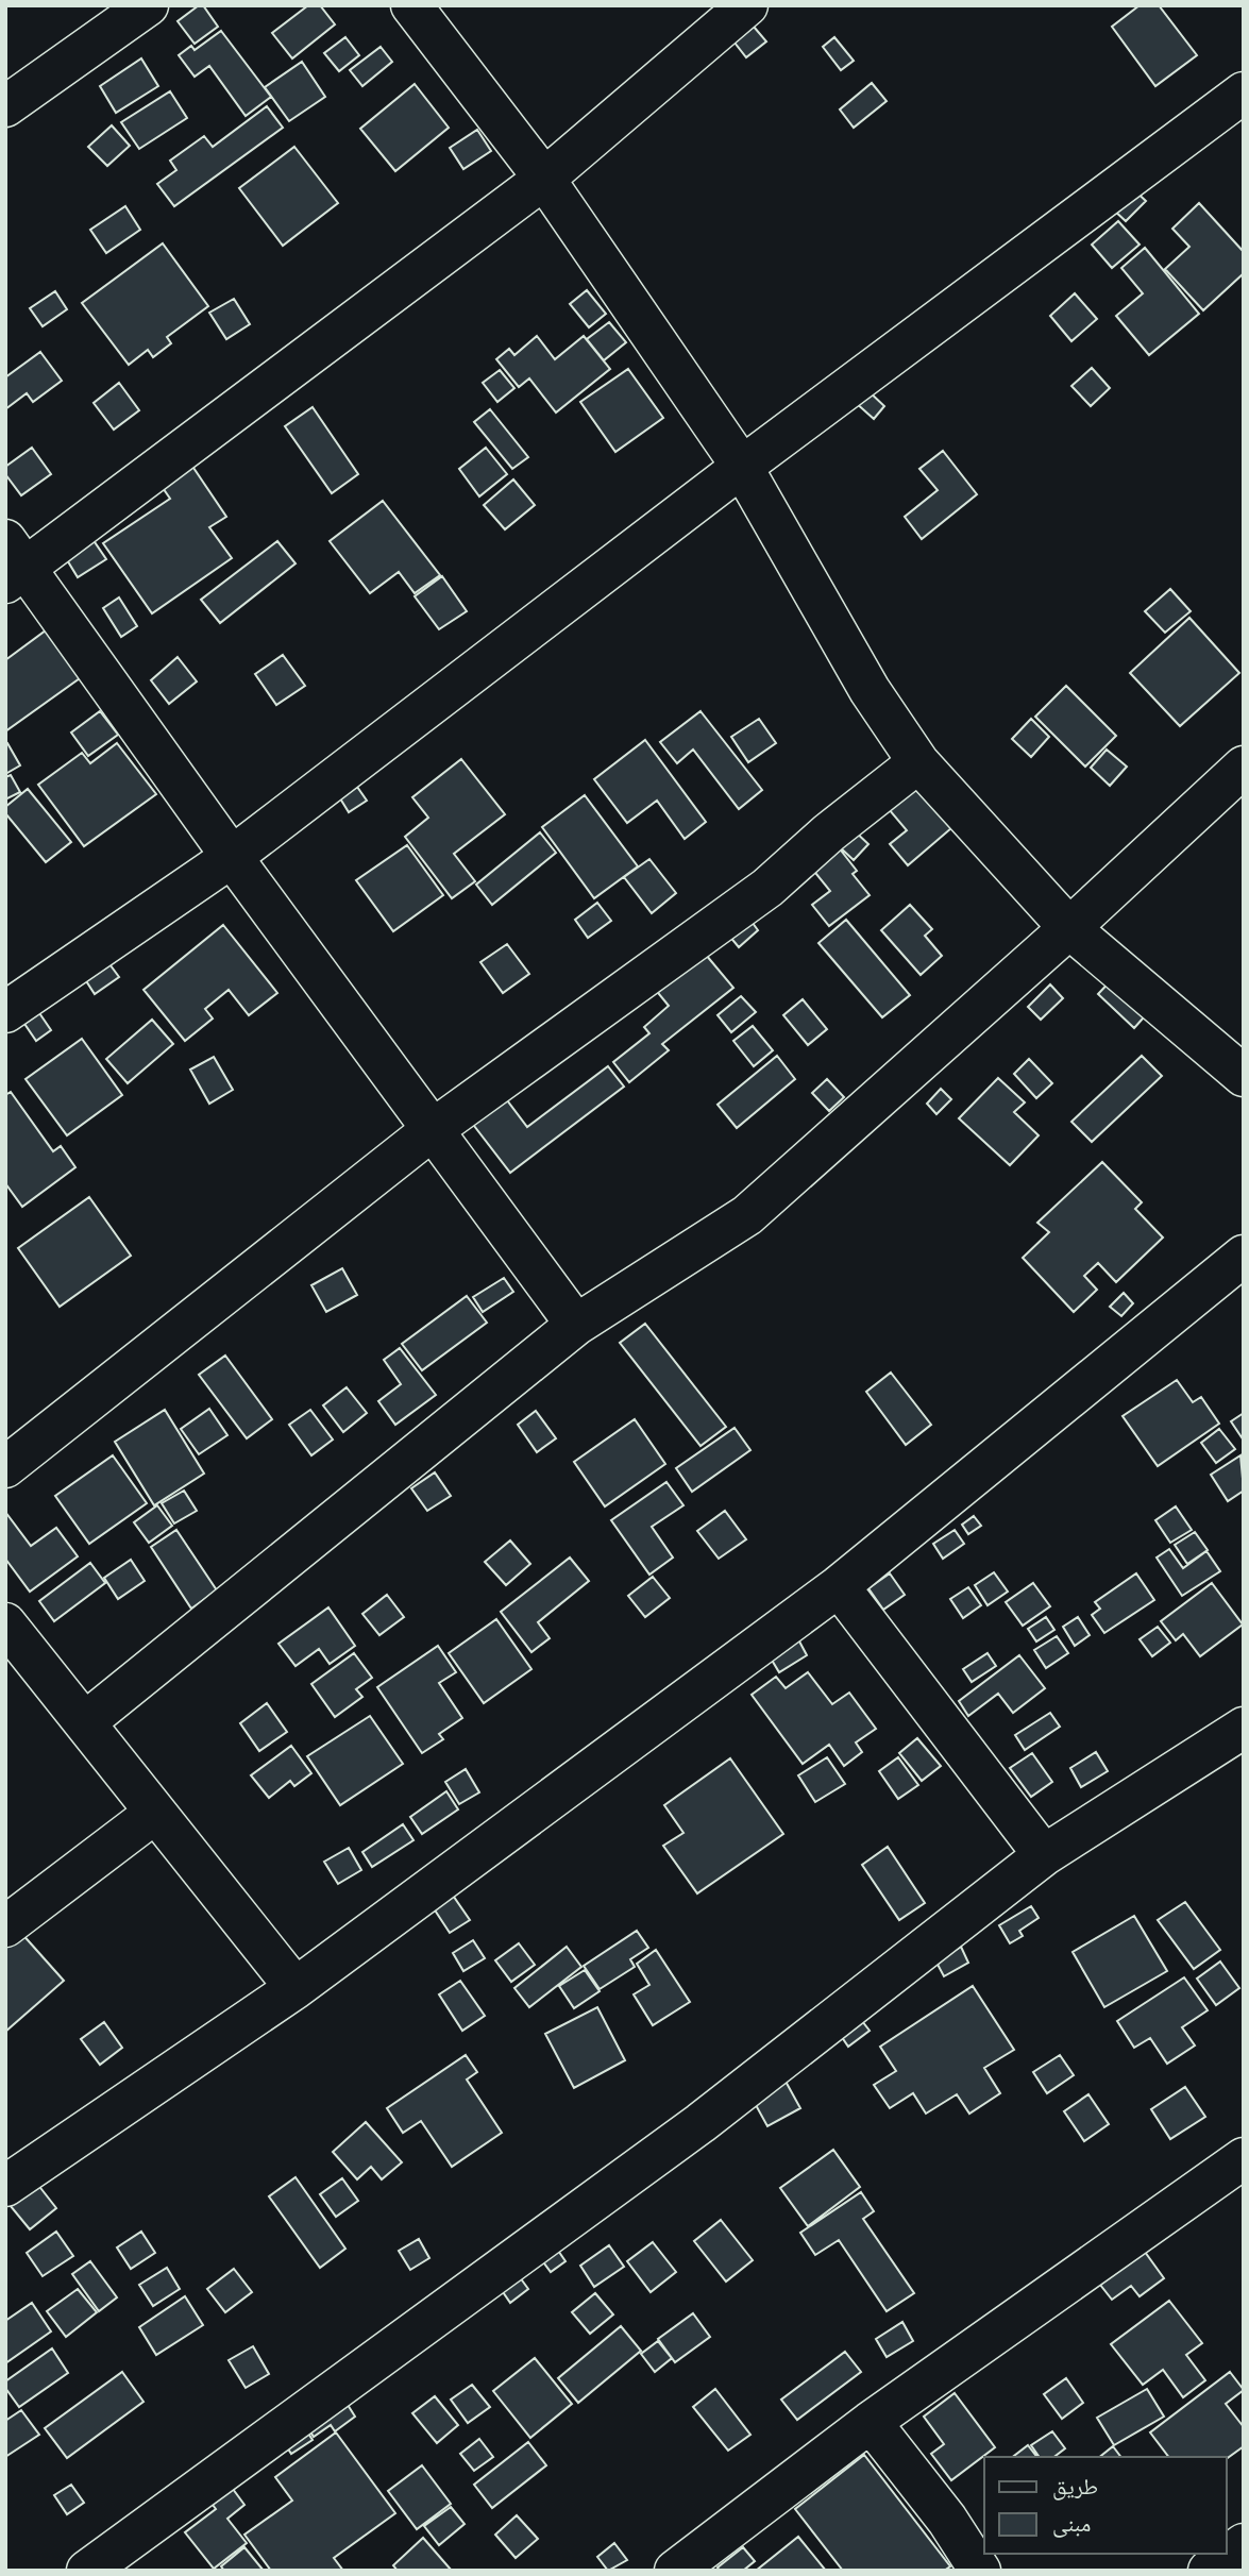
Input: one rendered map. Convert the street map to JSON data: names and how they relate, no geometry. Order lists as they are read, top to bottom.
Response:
{
  "legend": ["طريق", "مبنى"]
}
